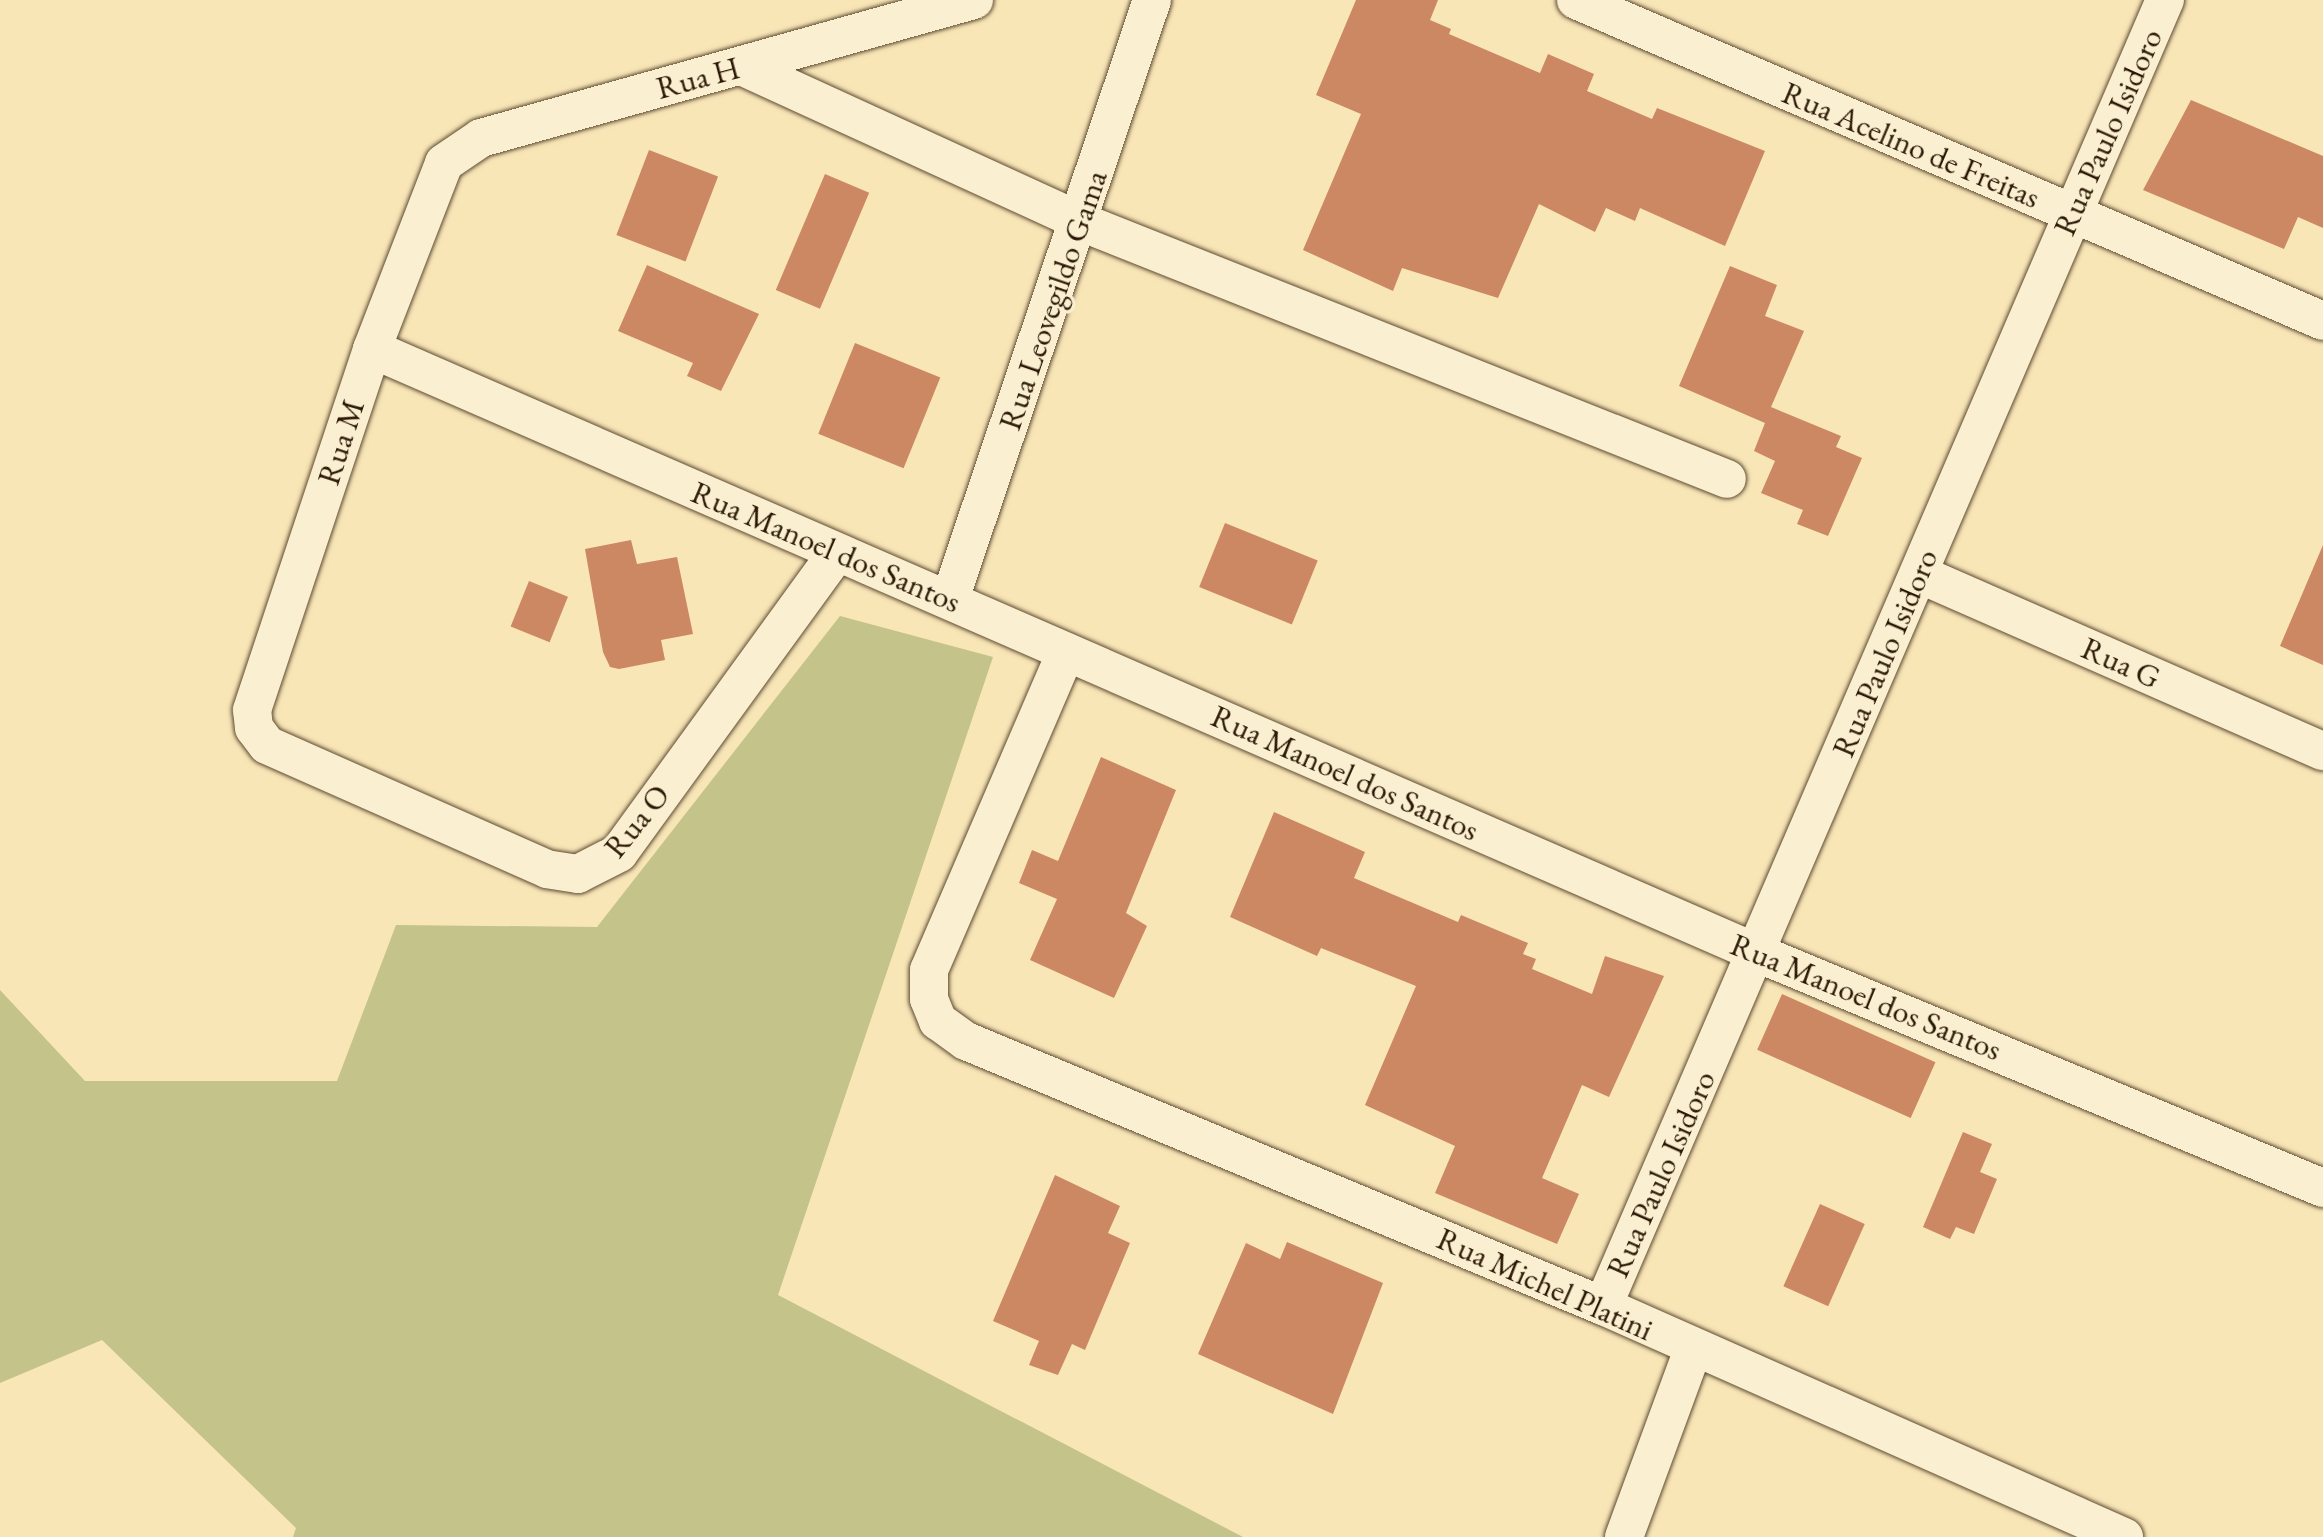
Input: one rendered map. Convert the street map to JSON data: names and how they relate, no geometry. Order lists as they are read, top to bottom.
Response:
{
  "streets": {
    "street": [
      "Rua H",
      "Rua Paulo Isidoro",
      "Rua Acelino de Freitas",
      "Rua Leovegildo Gama",
      "Rua M",
      "Rua Manoel dos Santos",
      "Rua G",
      "Rua O",
      "Rua Michel Platini"
    ]
  },
  "crossings": [
    ["Rua H", "Rua M"],
    ["Rua Paulo Isidoro", "Rua Acelino de Freitas"],
    ["Rua Paulo Isidoro", "Rua Manoel dos Santos"],
    ["Rua Paulo Isidoro", "Rua G"],
    ["Rua Paulo Isidoro", "Rua Michel Platini"],
    ["Rua Leovegildo Gama", "Rua Manoel dos Santos"],
    ["Rua M", "Rua Manoel dos Santos"],
    ["Rua M", "Rua O"],
    ["Rua Manoel dos Santos", "Rua O"],
    ["Rua Manoel dos Santos", "Rua Michel Platini"]
  ]
}
